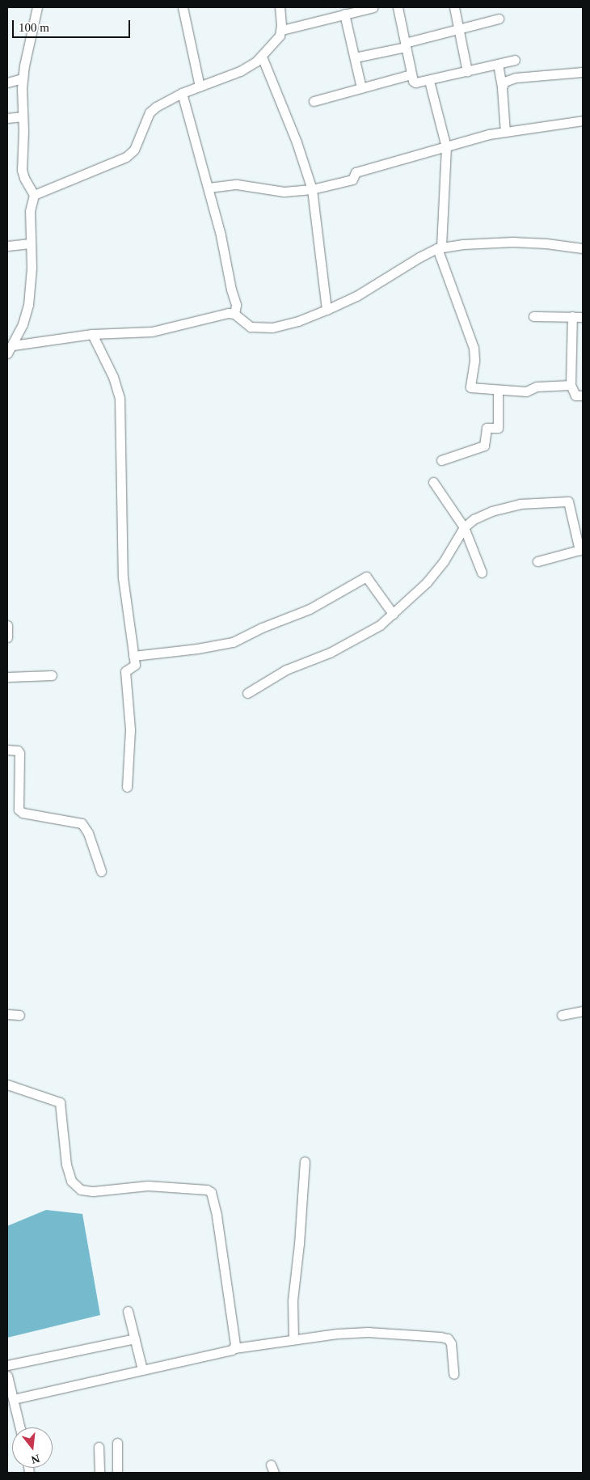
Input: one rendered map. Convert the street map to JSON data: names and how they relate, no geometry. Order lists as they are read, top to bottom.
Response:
{
  "scale_bar": "100 m",
  "north": "bottom"
}
